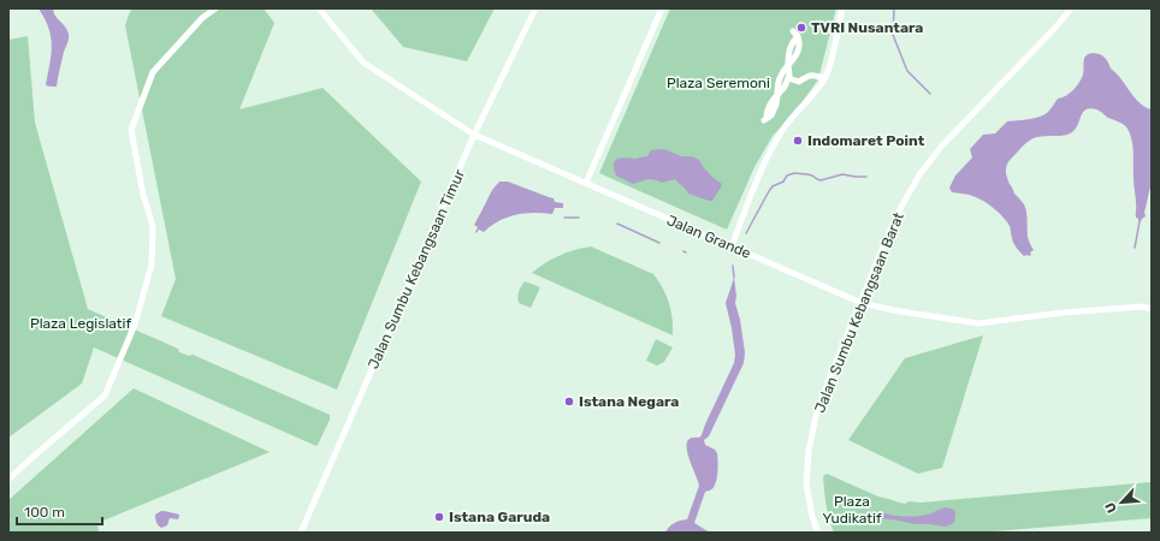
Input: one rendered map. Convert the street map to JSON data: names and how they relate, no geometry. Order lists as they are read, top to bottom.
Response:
{
  "streets": {
    "street": ["Jalan Grande", "Jalan Sumbu Kebangsaan Timur", "Jalan Sumbu Kebangsaan Barat"]
  },
  "crossings": [
    ["Jalan Grande", "Jalan Sumbu Kebangsaan Timur"],
    ["Jalan Grande", "Jalan Sumbu Kebangsaan Barat"]
  ],
  "parks": ["Plaza Seremoni", "Plaza Legislatif", "Plaza Yudikatif"],
  "places": [
    "TVRI Nusantara",
    "Indomaret Point",
    "Istana Negara",
    "Istana Garuda"
  ],
  "scale_bar": "100 m",
  "north": "bottom left"
}
